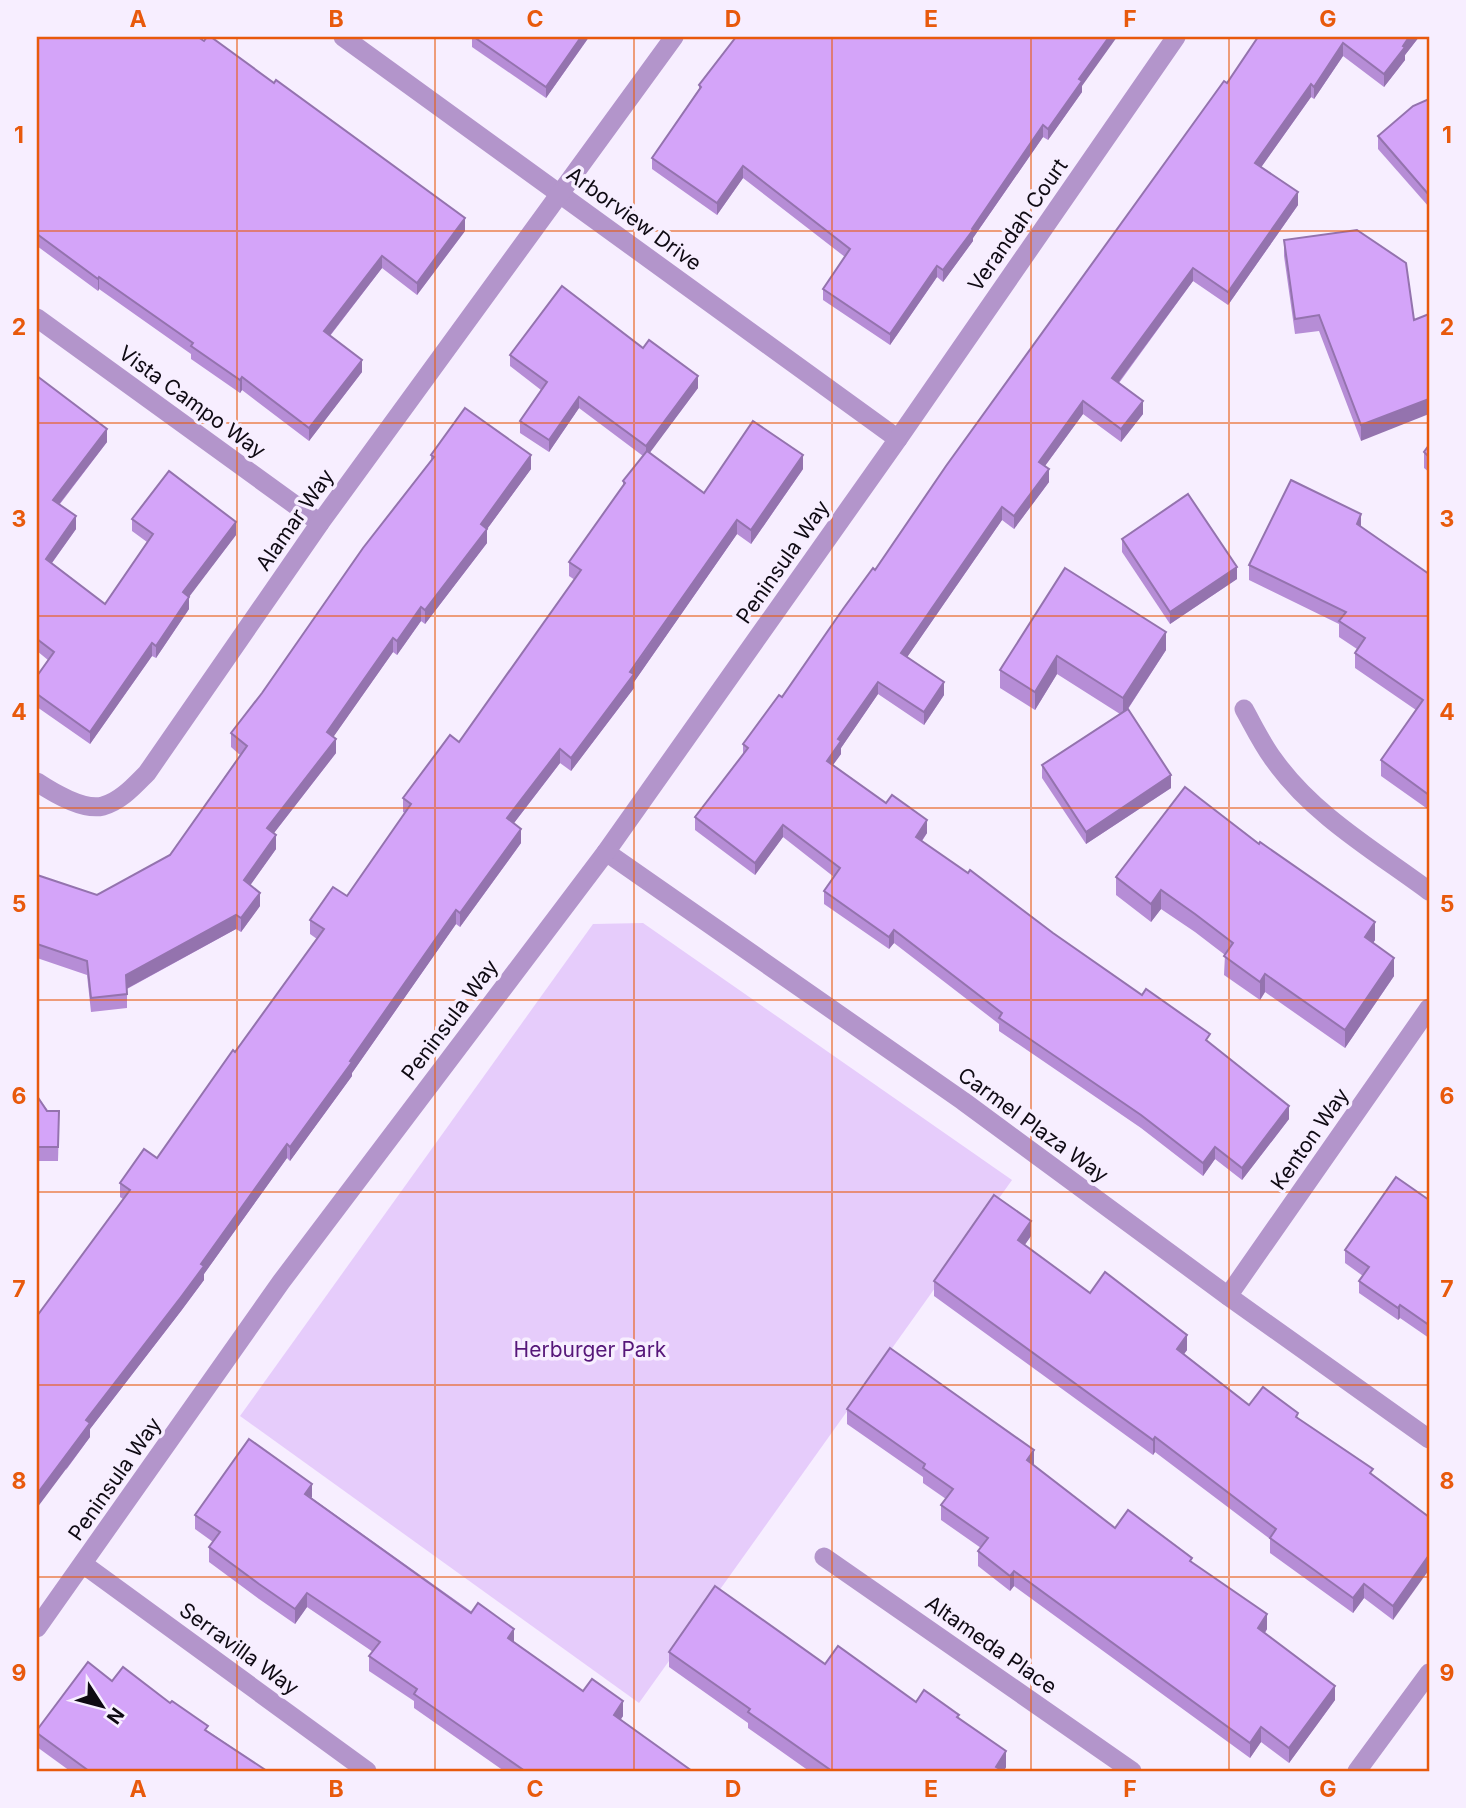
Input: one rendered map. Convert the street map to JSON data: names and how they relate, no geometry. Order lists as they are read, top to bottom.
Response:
{
  "streets": {
    "street": [
      "Arborview Drive",
      "Verandah Court",
      "Vista Campo Way",
      "Alamar Way",
      "Peninsula Way",
      "Carmel Plaza Way",
      "Kenton Way",
      "Altameda Place",
      "Serravilla Way"
    ]
  },
  "crossings": [
    ["Arborview Drive", "Verandah Court"],
    ["Arborview Drive", "Alamar Way"],
    ["Arborview Drive", "Peninsula Way"],
    ["Verandah Court", "Peninsula Way"],
    ["Vista Campo Way", "Alamar Way"],
    ["Peninsula Way", "Carmel Plaza Way"],
    ["Peninsula Way", "Serravilla Way"],
    ["Carmel Plaza Way", "Kenton Way"]
  ],
  "parks": ["Herburger Park"],
  "north": "bottom right",
  "grid": {
    "columns": [
      "A",
      "B",
      "C",
      "D",
      "E",
      "F",
      "G"
    ],
    "rows": [
      "1",
      "2",
      "3",
      "4",
      "5",
      "6",
      "7",
      "8",
      "9"
    ]
  }
}
